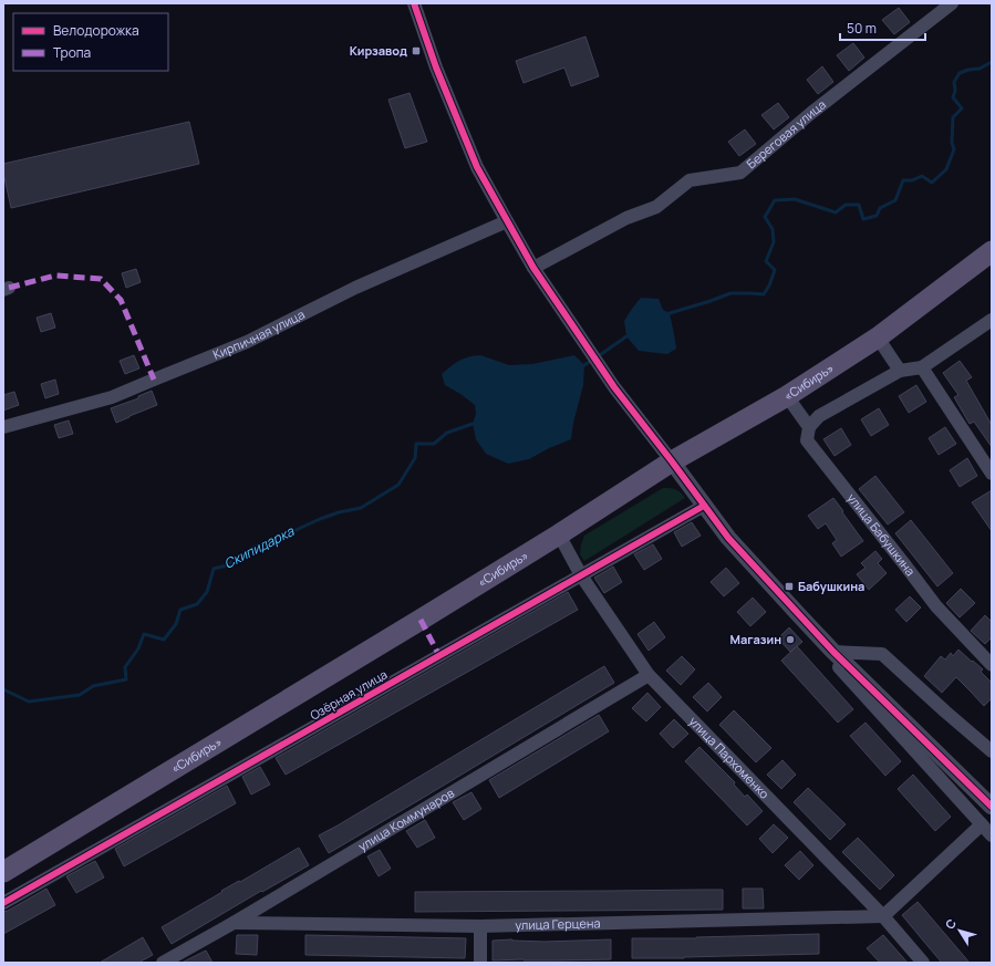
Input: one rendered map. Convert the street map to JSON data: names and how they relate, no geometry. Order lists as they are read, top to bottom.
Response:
{
  "streets": {
    "main road": ["«Сибирь»"],
    "street": [
      "Береговая улица",
      "Кирпичная улица",
      "улица Бабушкина",
      "Озёрная улица",
      "улица Пархоменко",
      "улица Коммунаров",
      "улица Герцена"
    ]
  },
  "crossings": [
    ["«Сибирь»", "улица Бабушкина"],
    ["«Сибирь»", "улица Пархоменко"],
    ["Озёрная улица", "улица Пархоменко"],
    ["улица Пархоменко", "улица Коммунаров"],
    ["улица Пархоменко", "улица Герцена"],
    ["улица Коммунаров", "улица Герцена"]
  ],
  "water": ["Скипидарка"],
  "places": {
    "transit": ["Кирзавод", "Бабушкина"],
    "other": ["Магазин"]
  },
  "legend": ["Велодорожка", "Тропа"],
  "scale_bar": "50 m",
  "north": "top left"
}
